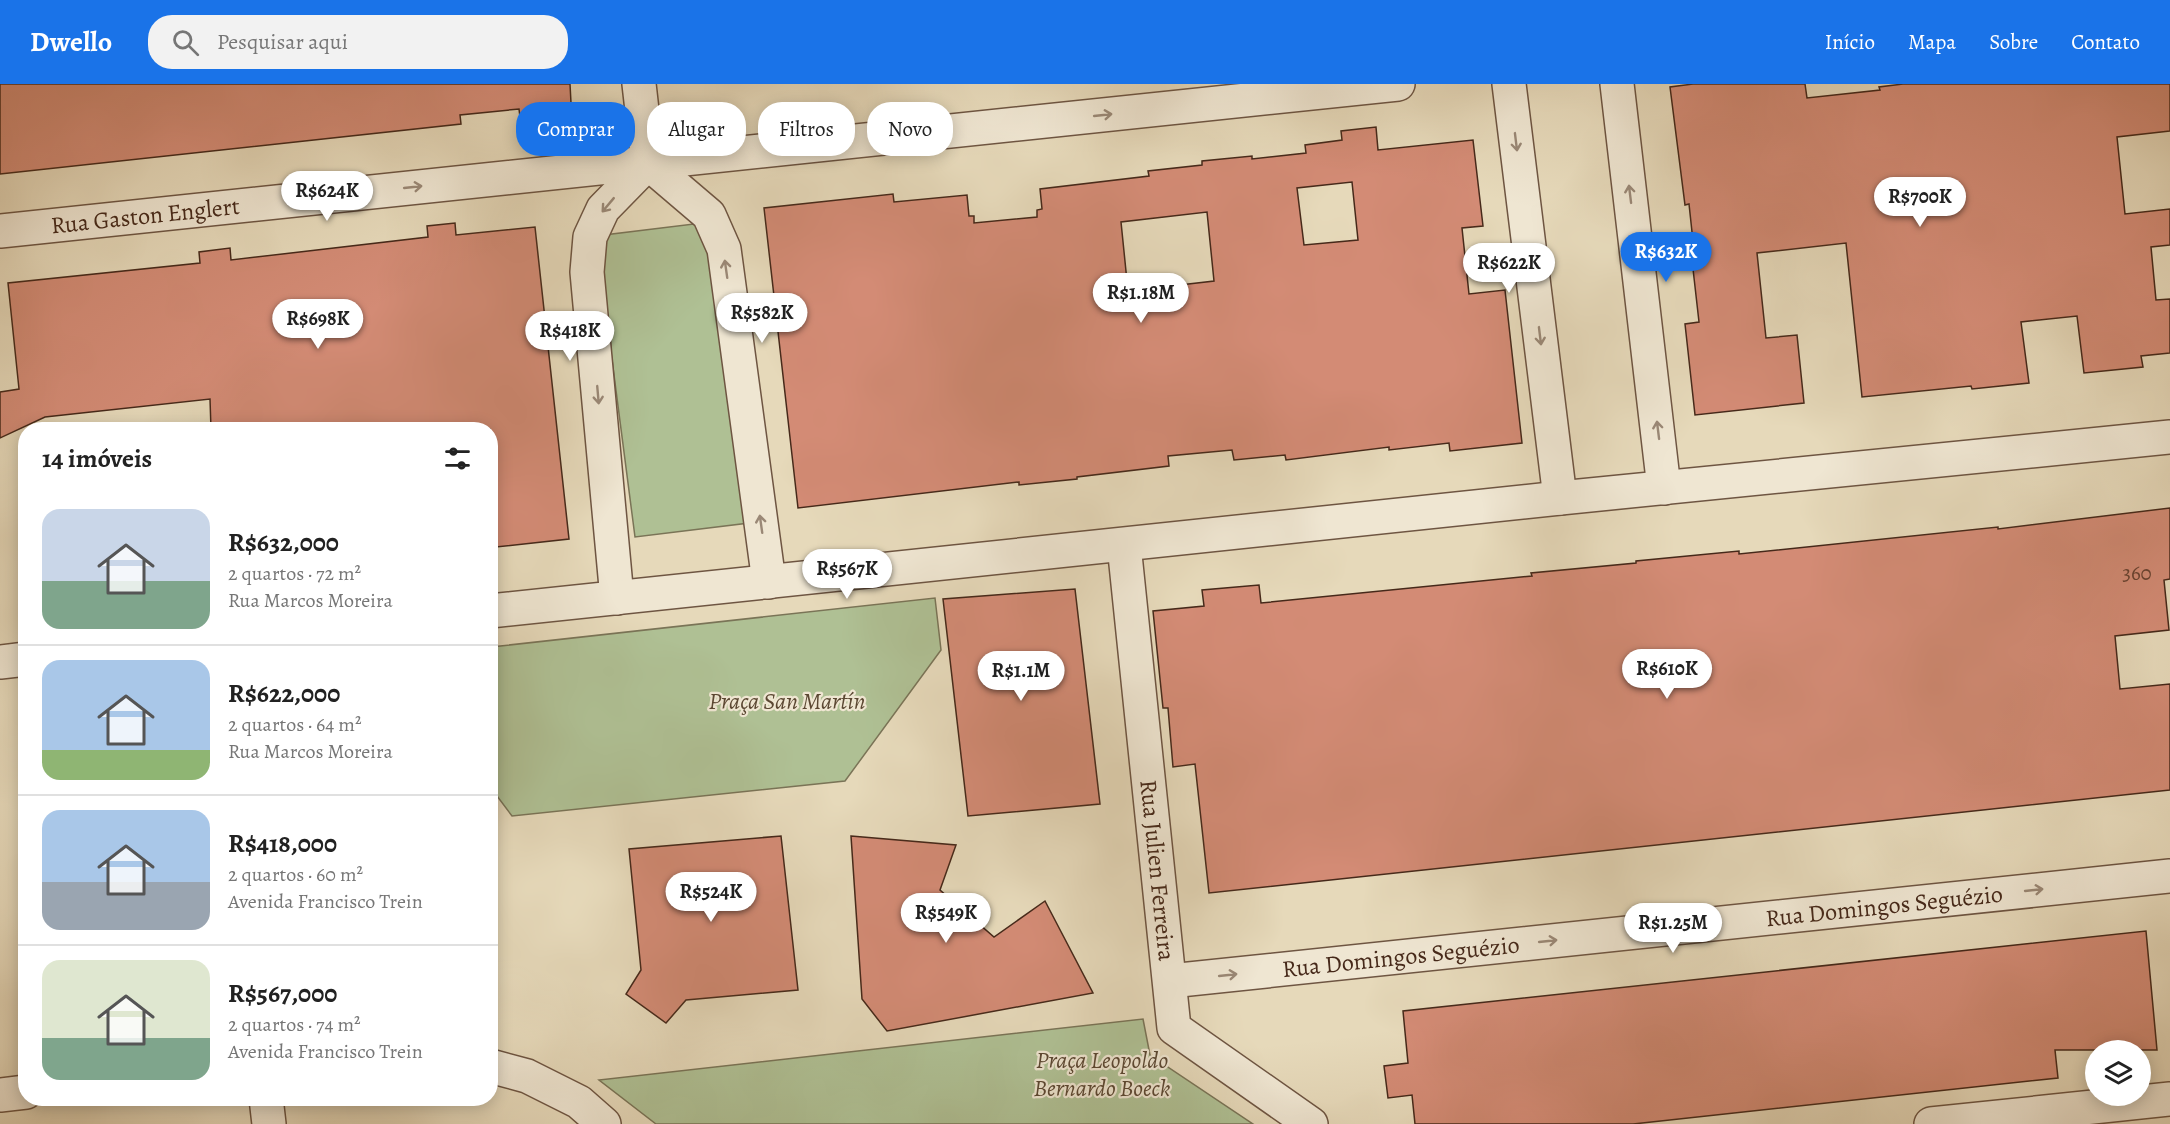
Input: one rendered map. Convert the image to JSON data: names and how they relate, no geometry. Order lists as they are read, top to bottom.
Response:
{
  "streets": {
    "street": ["Rua Gaston Englert", "Rua Julien Ferreira", "Rua Domingos Seguézio"]
  },
  "crossings": [
    ["Rua Julien Ferreira", "Rua Domingos Seguézio"]
  ],
  "one_way": ["Rua Gaston Englert", "Rua Domingos Seguézio"],
  "parks": ["Praça San Martín", "Praça Leopoldo Bernardo Boeck"],
  "house_numbers": ["360"],
  "page": {
    "header": "Dwello",
    "search": "Pesquisar aqui",
    "nav": [
      "Início",
      "Mapa",
      "Sobre",
      "Contato"
    ],
    "chip": [
      "Comprar",
      "Alugar",
      "Filtros",
      "Novo"
    ],
    "price": [
      "R$624K",
      "R$700K",
      "R$632K",
      "R$622K",
      "R$1.18M",
      "R$582K",
      "R$698K",
      "R$418K",
      "R$567K",
      "R$610K",
      "R$1.1M",
      "R$524K",
      "R$549K",
      "R$1.25M"
    ],
    "heading": "14 imóveis",
    "list": [
      {
        "name": "R$632,000",
        "note": "2 quartos · 72 m² · Rua Marcos Moreira"
      },
      {
        "name": "R$622,000",
        "note": "2 quartos · 64 m² · Rua Marcos Moreira"
      },
      {
        "name": "R$418,000",
        "note": "2 quartos · 60 m² · Avenida Francisco Trein"
      },
      {
        "name": "R$567,000",
        "note": "2 quartos · 74 m² · Avenida Francisco Trein"
      }
    ]
  }
}
